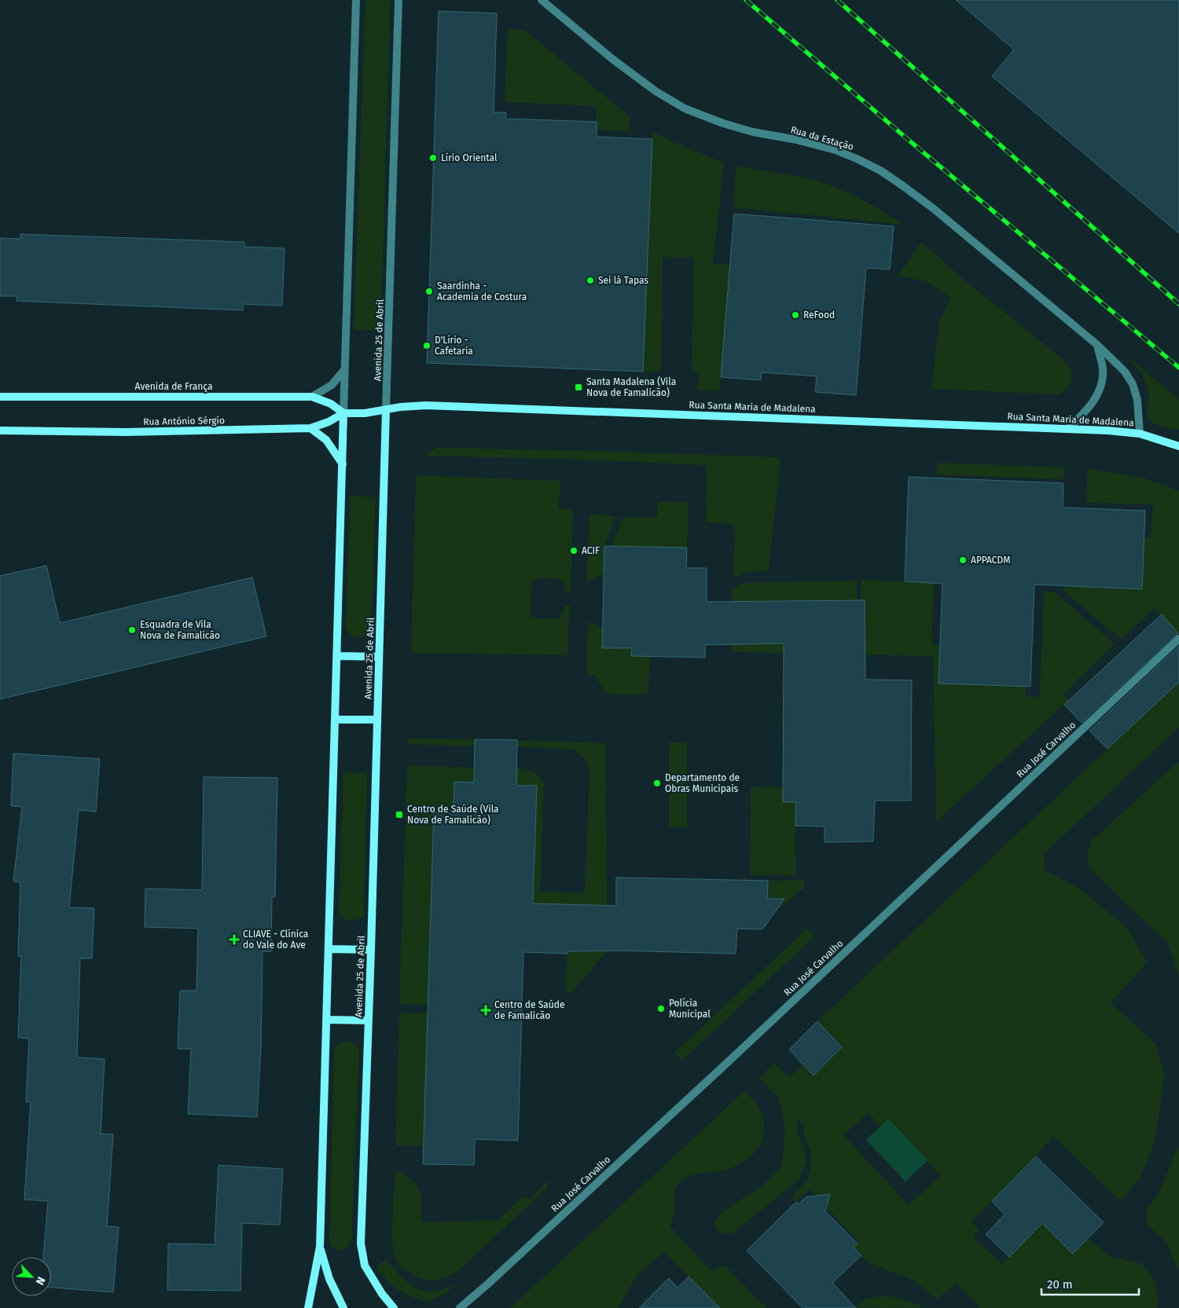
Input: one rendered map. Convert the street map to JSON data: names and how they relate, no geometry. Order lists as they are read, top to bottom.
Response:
{
  "streets": {
    "main road": [
      "Avenida 25 de Abril",
      "Avenida de França",
      "Rua Santa Maria de Madalena",
      "Rua António Sérgio"
    ],
    "street": ["Rua da Estação", "Rua José Carvalho"]
  },
  "crossings": [
    ["Rua da Estação", "Rua Santa Maria de Madalena"],
    ["Avenida 25 de Abril", "Rua Santa Maria de Madalena"],
    ["Avenida de França", "Rua António Sérgio"],
    ["Rua Santa Maria de Madalena", "Rua António Sérgio"]
  ],
  "places": {
    "other": [
      "Lírio Oriental",
      "Sei lá Tapas",
      "Saardinha - Academia de Costura",
      "ReFood",
      "D'Lírio - Cafetaria",
      "ACIF",
      "APPACDM",
      "Esquadra de Vila Nova de Famalicão",
      "Departamento de Obras Municipais",
      "Polícia Municipal"
    ],
    "transit": ["Santa Madalena (Vila Nova de Famalicão)", "Centro de Saúde (Vila Nova de Famalicão)"],
    "health": ["CLIAVE - Clínica do Vale do Ave", "Centro de Saúde de Famalicão"]
  },
  "scale_bar": "20 m",
  "north": "bottom right"
}
